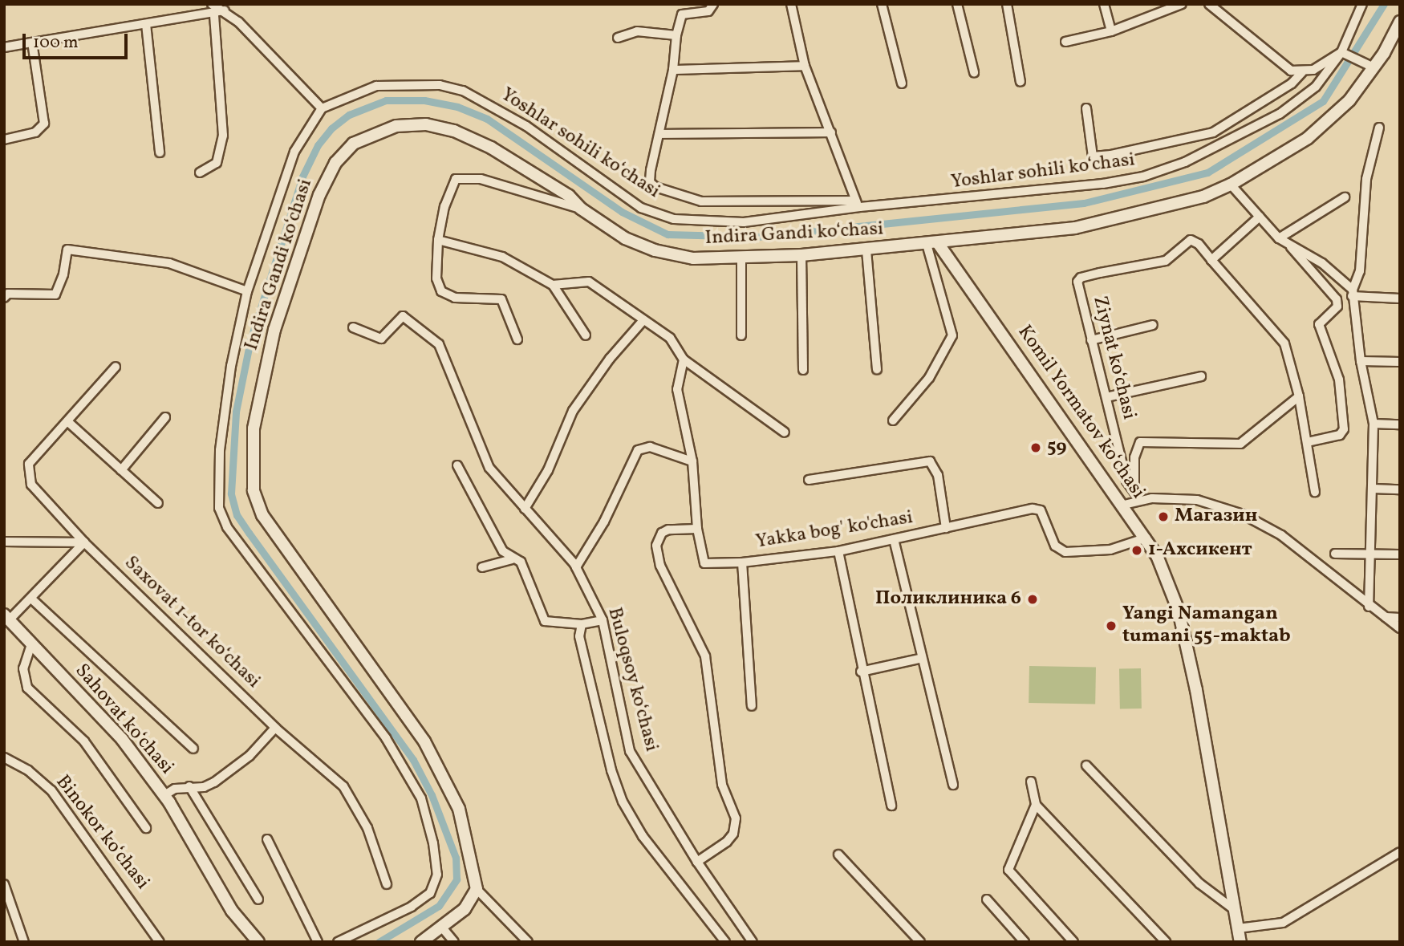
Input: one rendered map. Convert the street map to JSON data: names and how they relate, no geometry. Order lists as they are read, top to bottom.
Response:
{
  "streets": {
    "street": [
      "Yoshlar sohili koʻchasi",
      "Indira Gandi koʻchasi",
      "Ziynat koʻchasi",
      "Komil Yormatov koʻchasi",
      "Yakka bog' ko'chasi",
      "Saxovat 1-tor koʻchasi",
      "Buloqsoy koʻchasi",
      "Sahovat koʻchasi",
      "Binokor koʻchasi"
    ]
  },
  "crossings": [
    ["Indira Gandi koʻchasi", "Komil Yormatov koʻchasi"],
    ["Ziynat koʻchasi", "Komil Yormatov koʻchasi"],
    ["Komil Yormatov koʻchasi", "Yakka bog' ko'chasi"]
  ],
  "places": [
    "59",
    "Магазин",
    "1-Ахсикент",
    "Поликлиника 6",
    "Yangi Namangan tumani 55-maktab"
  ],
  "scale_bar": "100 m"
}
